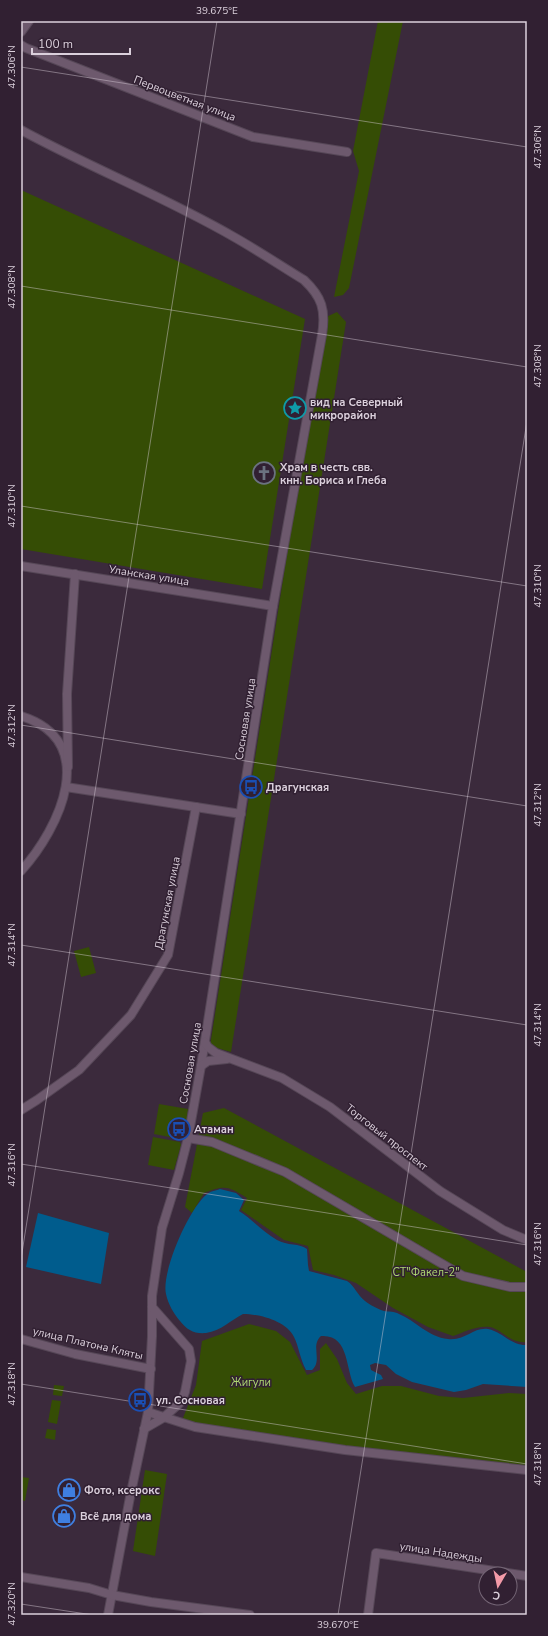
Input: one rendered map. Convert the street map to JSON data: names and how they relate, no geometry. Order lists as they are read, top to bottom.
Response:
{
  "streets": {
    "street": [
      "Первоцветная улица",
      "Уланская улица",
      "Сосновая улица",
      "Драгунская улица",
      "Торговый проспект",
      "улица Платона Кляты",
      "улица Надежды"
    ]
  },
  "crossings": [
    ["Уланская улица", "Сосновая улица"],
    ["Сосновая улица", "Торговый проспект"],
    ["Сосновая улица", "улица Платона Кляты"]
  ],
  "parks": ["СТ\"Факел-2\"", "Жигули"],
  "places": {
    "place": ["вид на Северный микрорайон"],
    "church": ["Храм в честь свв. кнн. Бориса и Глеба"],
    "bus stop": ["Драгунская", "Атаман", "ул. Сосновая"],
    "shop": ["Фото, ксерокс", "Всё для дома"]
  },
  "scale_bar": "100 m",
  "north": "bottom",
  "coordinates": [
    "39.675°E",
    "47.306°N",
    "47.308°N",
    "47.310°N",
    "47.312°N",
    "47.314°N",
    "47.316°N",
    "47.318°N",
    "47.320°N",
    "39.670°E"
  ]
}
